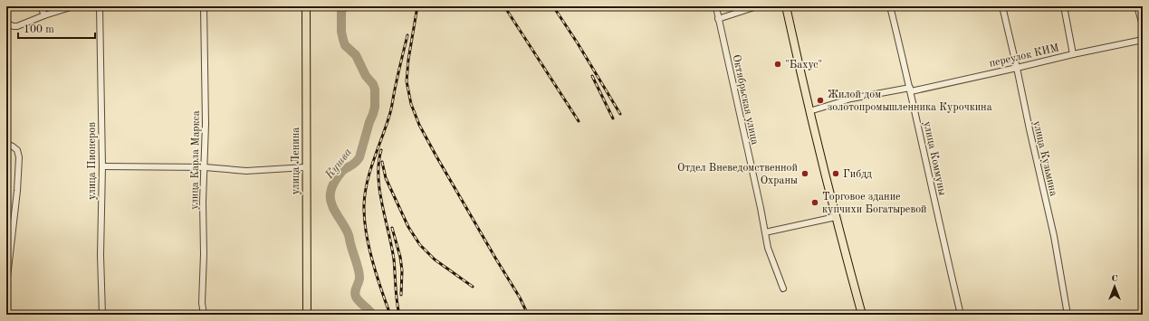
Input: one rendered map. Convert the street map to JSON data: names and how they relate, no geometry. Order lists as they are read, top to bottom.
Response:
{
  "streets": {
    "main road": ["улица Ленина"],
    "street": [
      "переулок КИМ",
      "Октябрьская улица",
      "улица Коммуны",
      "улица Кузьмина",
      "улица Карла Маркса",
      "улица Пионеров"
    ]
  },
  "crossings": [
    ["переулок КИМ", "улица Коммуны"],
    ["переулок КИМ", "улица Кузьмина"]
  ],
  "water": ["Кушва"],
  "places": [
    "\"Бахус\"",
    "Жилой дом золотопромышленника Курочкина",
    "Отдел Вневедомственной Охраны",
    "Гибдд",
    "Торговое здание купчихи Богатыревой"
  ],
  "scale_bar": "100 m",
  "north": "top"
}
